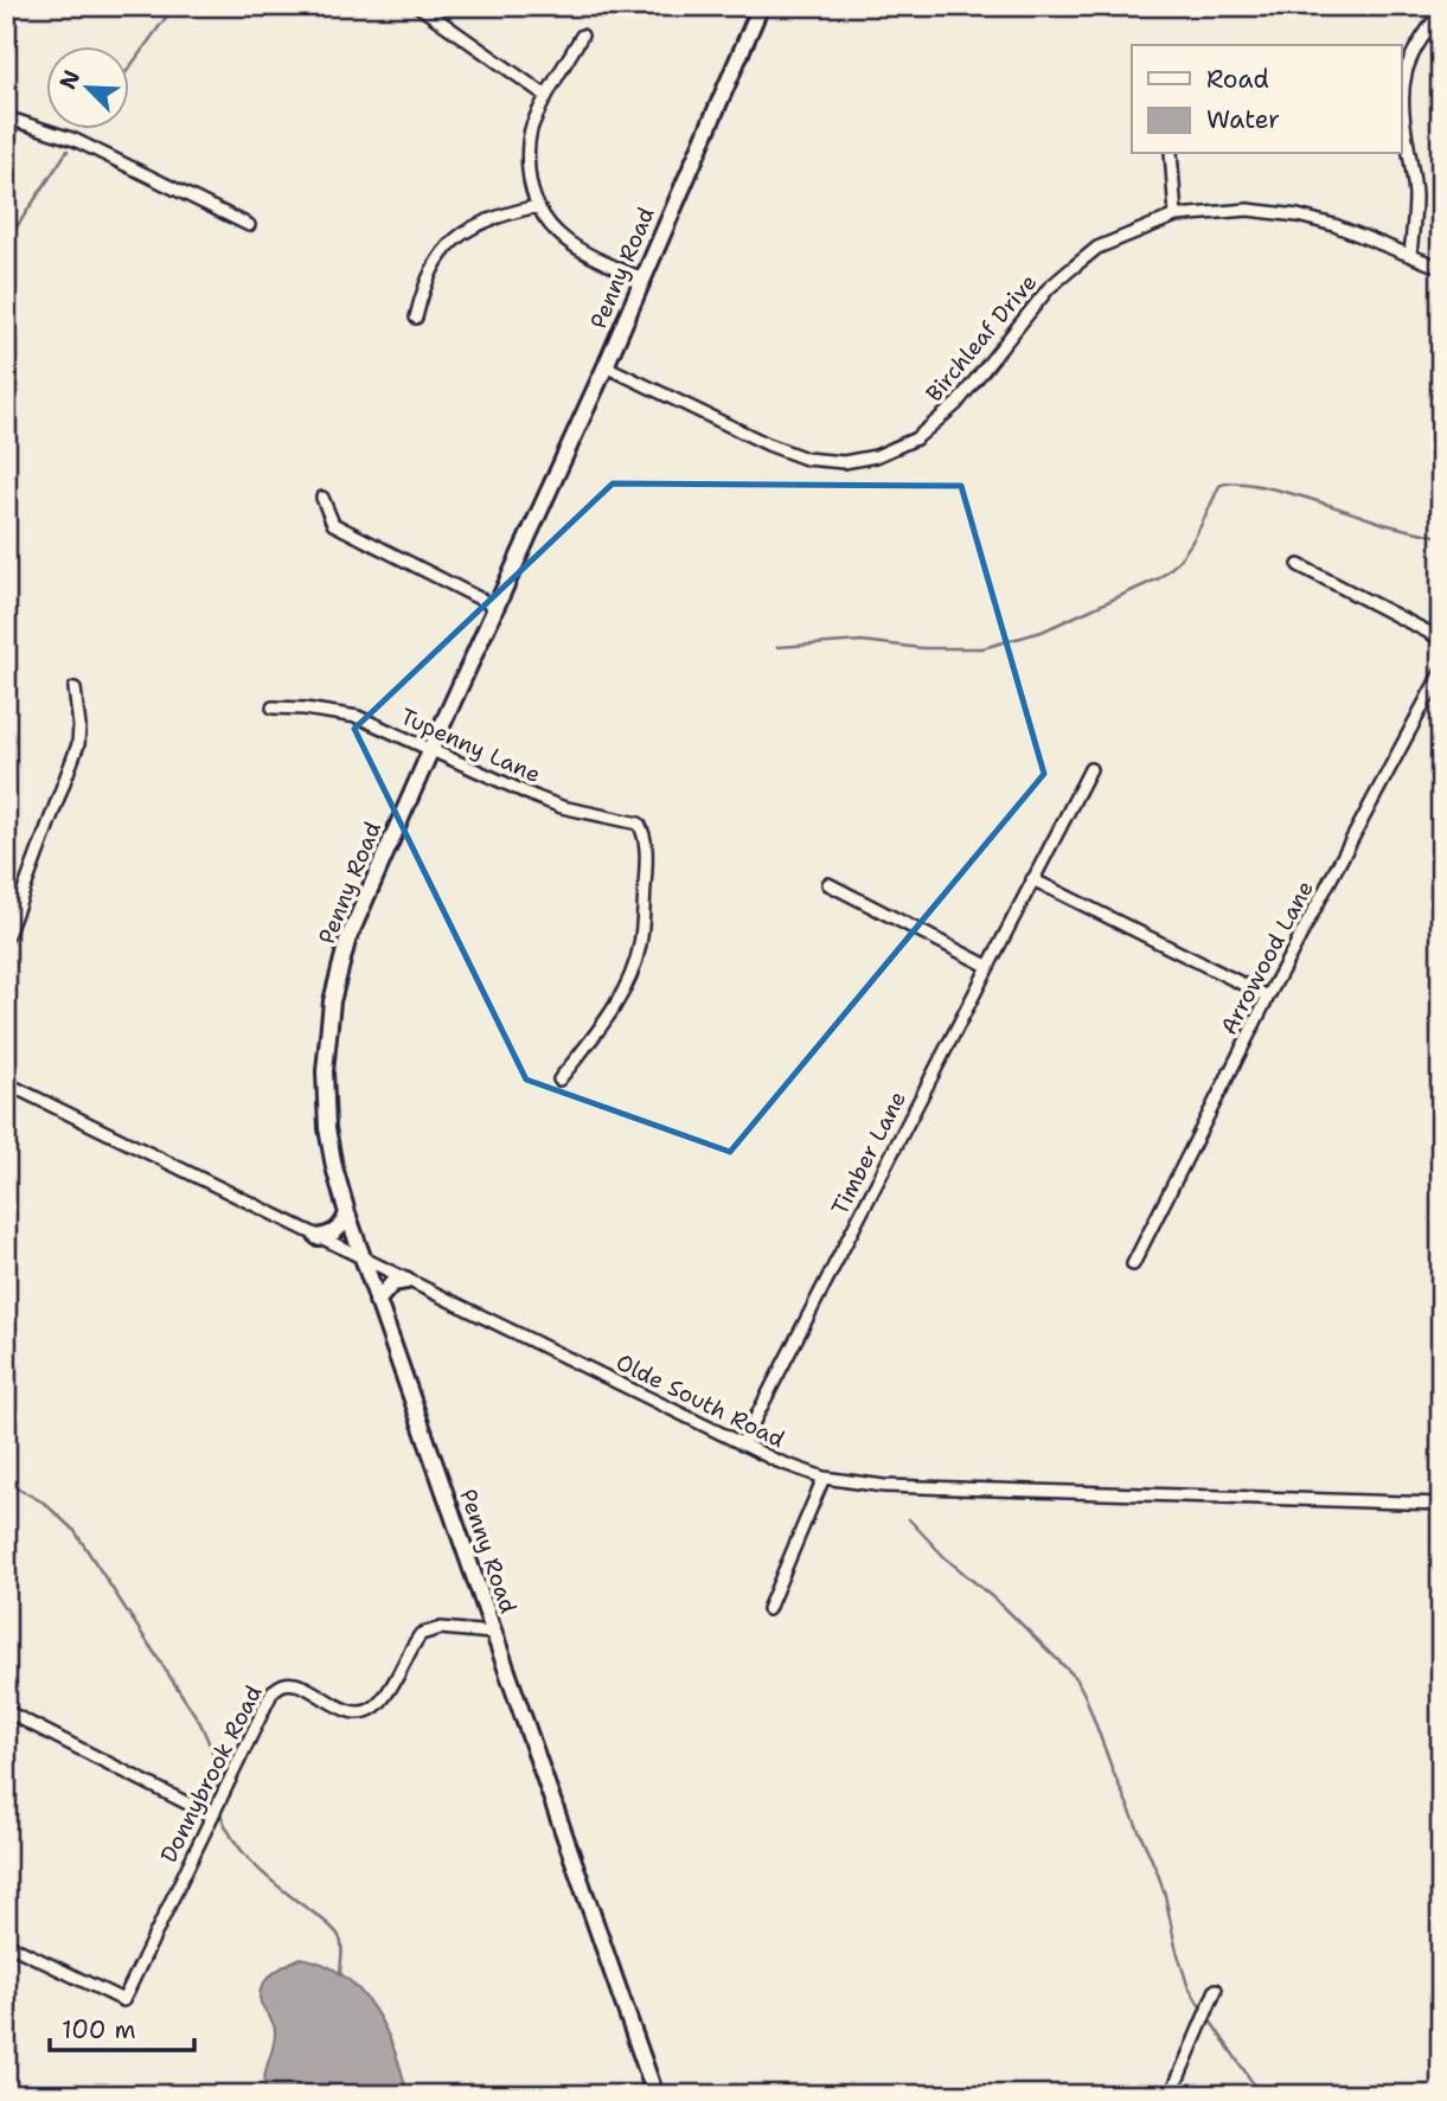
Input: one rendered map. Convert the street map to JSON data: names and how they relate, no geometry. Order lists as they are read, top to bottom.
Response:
{
  "streets": {
    "street": [
      "Penny Road",
      "Birchleaf Drive",
      "Tupenny Lane",
      "Arrowood Lane",
      "Timber Lane",
      "Olde South Road",
      "Donnybrook Road"
    ]
  },
  "crossings": [
    ["Penny Road", "Birchleaf Drive"],
    ["Penny Road", "Tupenny Lane"],
    ["Penny Road", "Olde South Road"],
    ["Penny Road", "Donnybrook Road"],
    ["Timber Lane", "Olde South Road"]
  ],
  "legend": ["Road", "Water"],
  "scale_bar": "100 m",
  "north": "top left"
}
